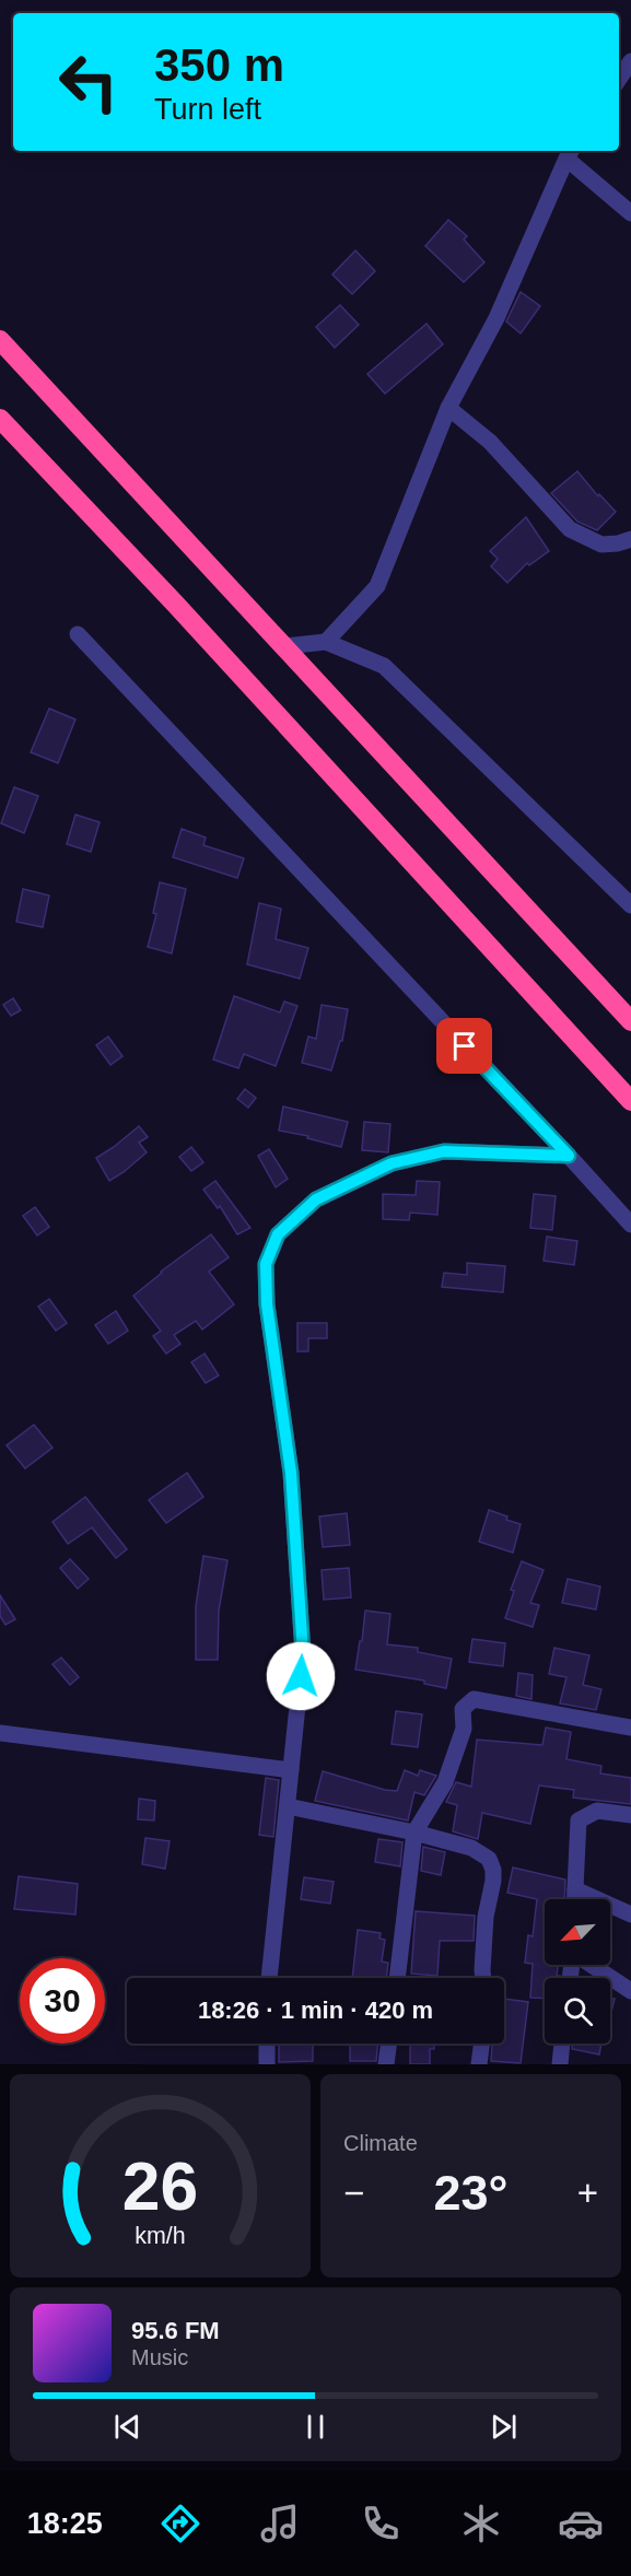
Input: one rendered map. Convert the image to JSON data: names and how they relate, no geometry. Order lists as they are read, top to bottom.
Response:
{
  "north": "bottom left",
  "page": {
    "turn": ["350 m", "Turn left"],
    "limit": "30",
    "trip": "18:26 · 1 min · 420 m",
    "tile": "Climate",
    "heat": ["−", "23°", "+"],
    "song": ["95.6 FM", "Music"],
    "tabs": "18:25",
    "gauge": ["26", "km/h"]
  }
}
